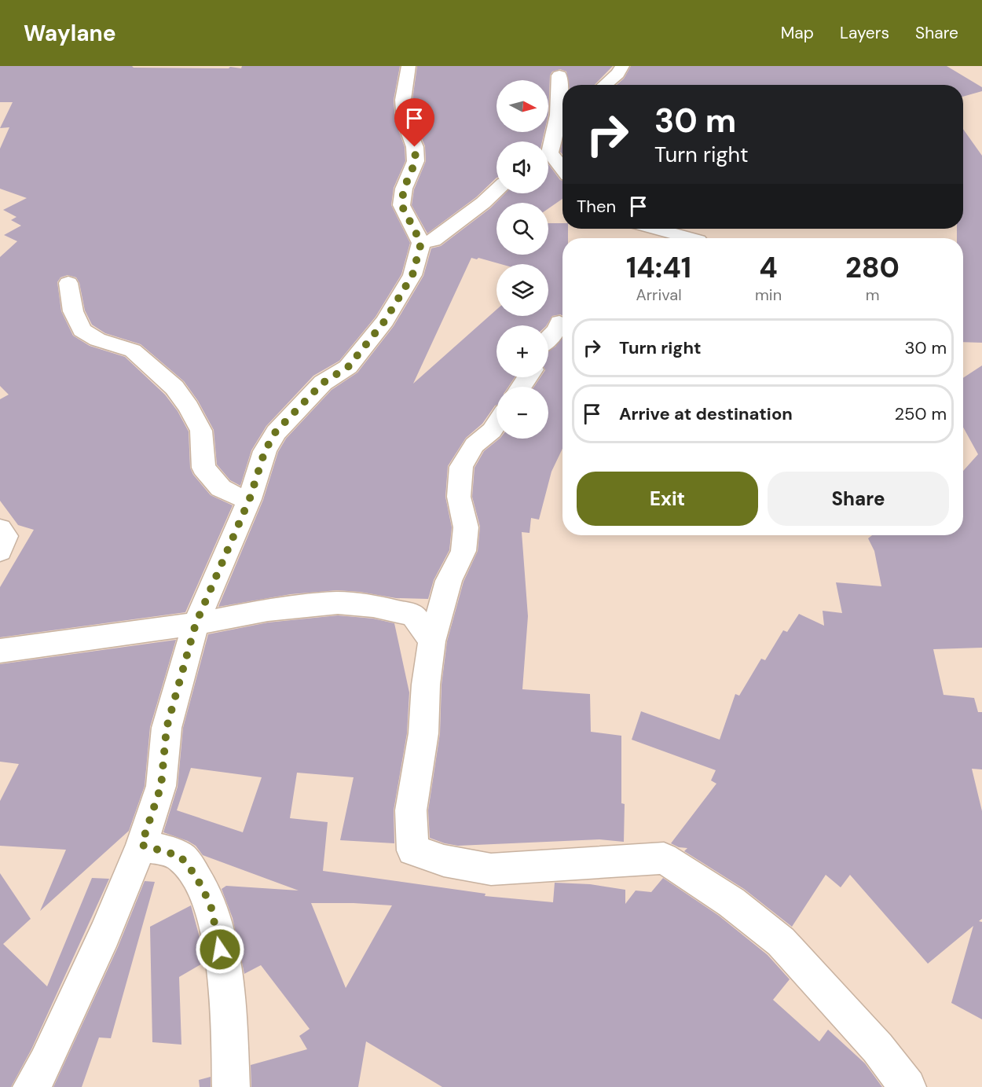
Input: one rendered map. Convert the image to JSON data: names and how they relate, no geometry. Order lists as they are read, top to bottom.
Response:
{
  "north": "right",
  "page": {
    "header": "Waylane",
    "nav": ["Map", "Layers", "Share"],
    "map_buttons": ["+", "−"],
    "turn": ["30 m", "Turn right"],
    "then": "Then",
    "eta": [
      "14:41",
      "Arrival",
      "4",
      "min",
      "280",
      "m"
    ],
    "list": [
      {
        "name": "Turn right",
        "value": "30 m"
      },
      {
        "name": "Arrive at destination",
        "value": "250 m"
      }
    ],
    "buttons": ["Exit", "Share"]
  }
}
